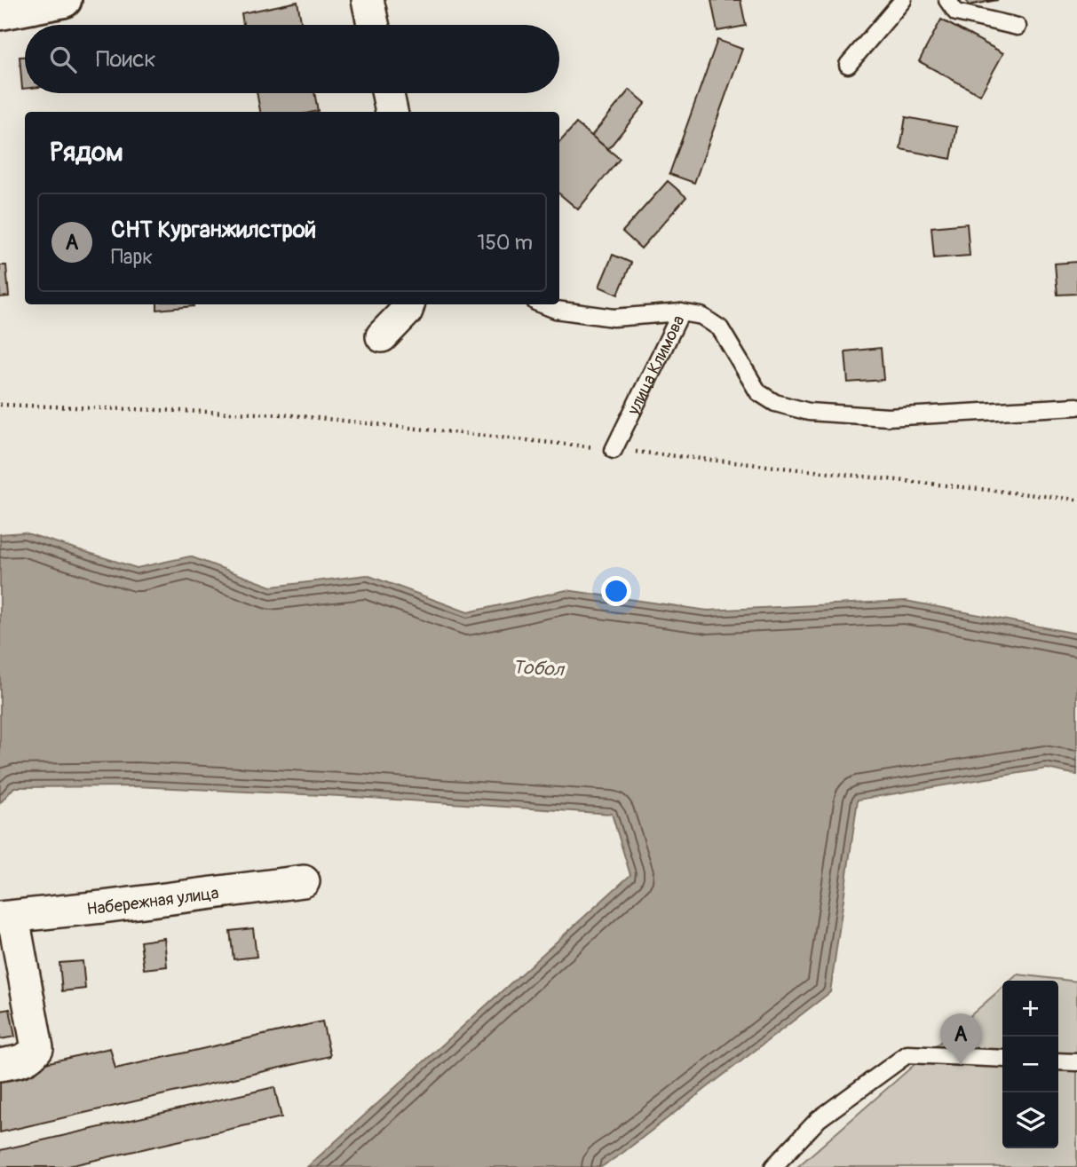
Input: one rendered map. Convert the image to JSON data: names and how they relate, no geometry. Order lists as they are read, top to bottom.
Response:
{
  "streets": {
    "street": ["Набережная улица"],
    "lane": ["улица Климова"]
  },
  "water": ["Тобол"],
  "page": {
    "search": "Поиск",
    "heading": "Рядом",
    "list": [
      {
        "mark": "A",
        "name": "СНТ Курганжилстрой",
        "note": "Парк",
        "value": "150 m"
      }
    ],
    "map_buttons": ["+", "−"],
    "pins": "A"
  }
}
